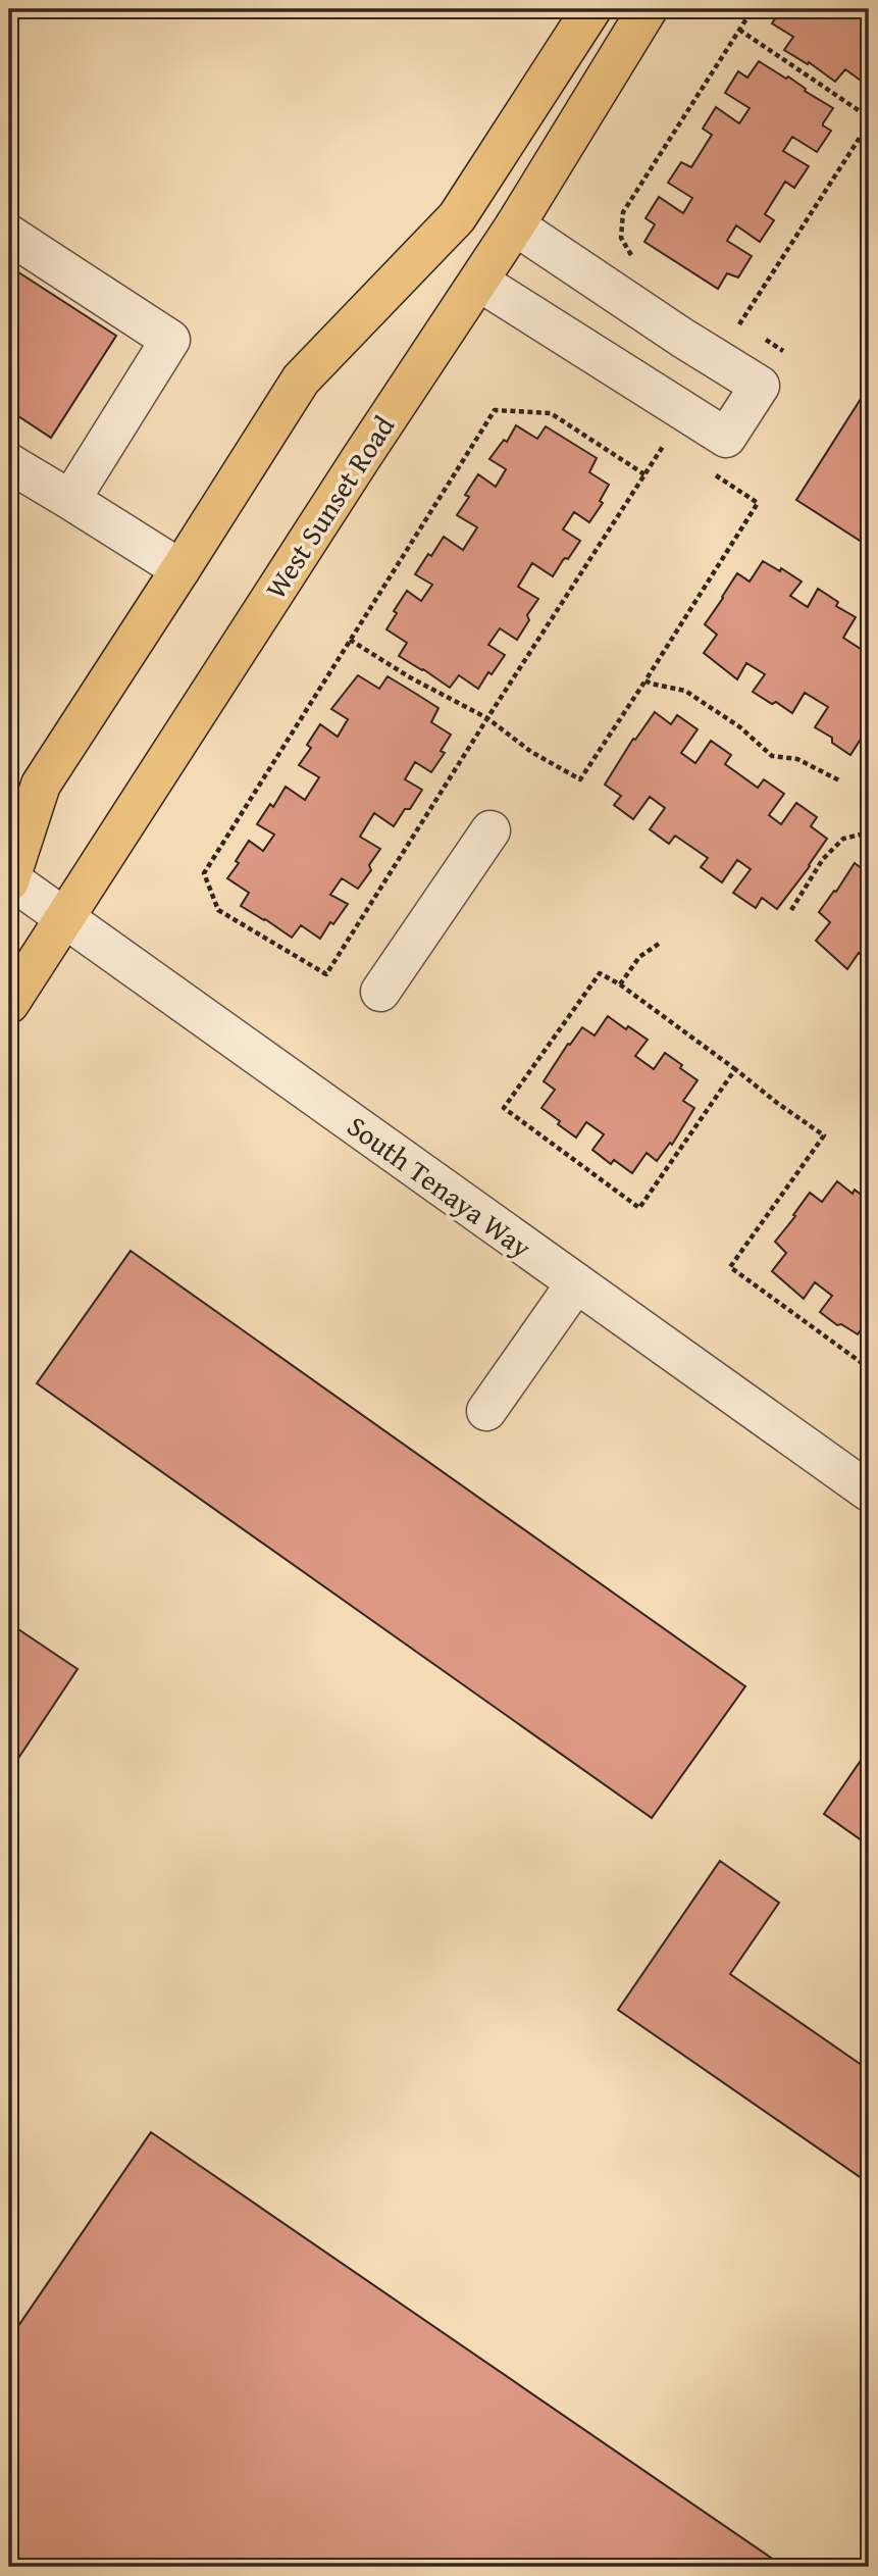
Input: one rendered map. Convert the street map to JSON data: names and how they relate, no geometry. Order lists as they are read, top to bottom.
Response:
{
  "streets": {
    "main road": ["West Sunset Road"],
    "street": ["South Tenaya Way"]
  },
  "crossings": [
    ["West Sunset Road", "South Tenaya Way"]
  ]
}
